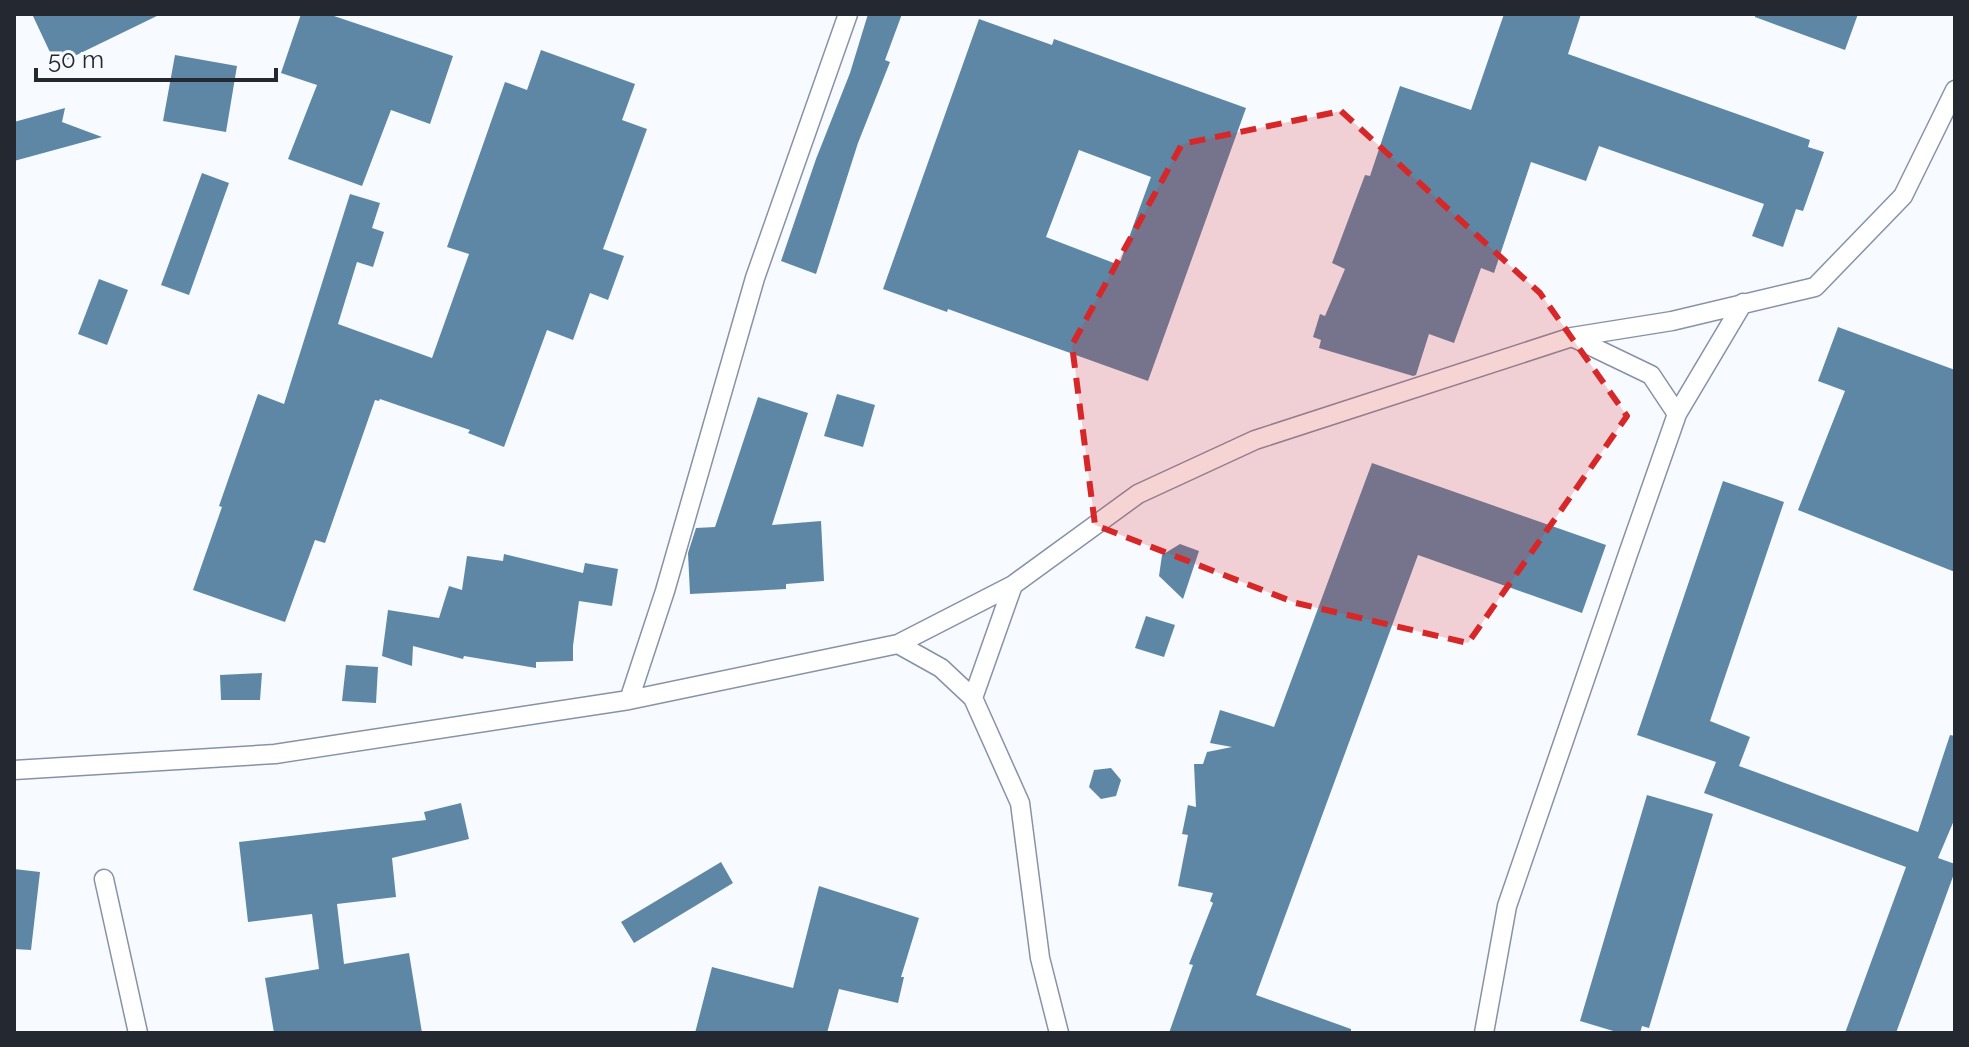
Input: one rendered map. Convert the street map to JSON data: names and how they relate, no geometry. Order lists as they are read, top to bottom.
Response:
{
  "scale_bar": "50 m"
}
